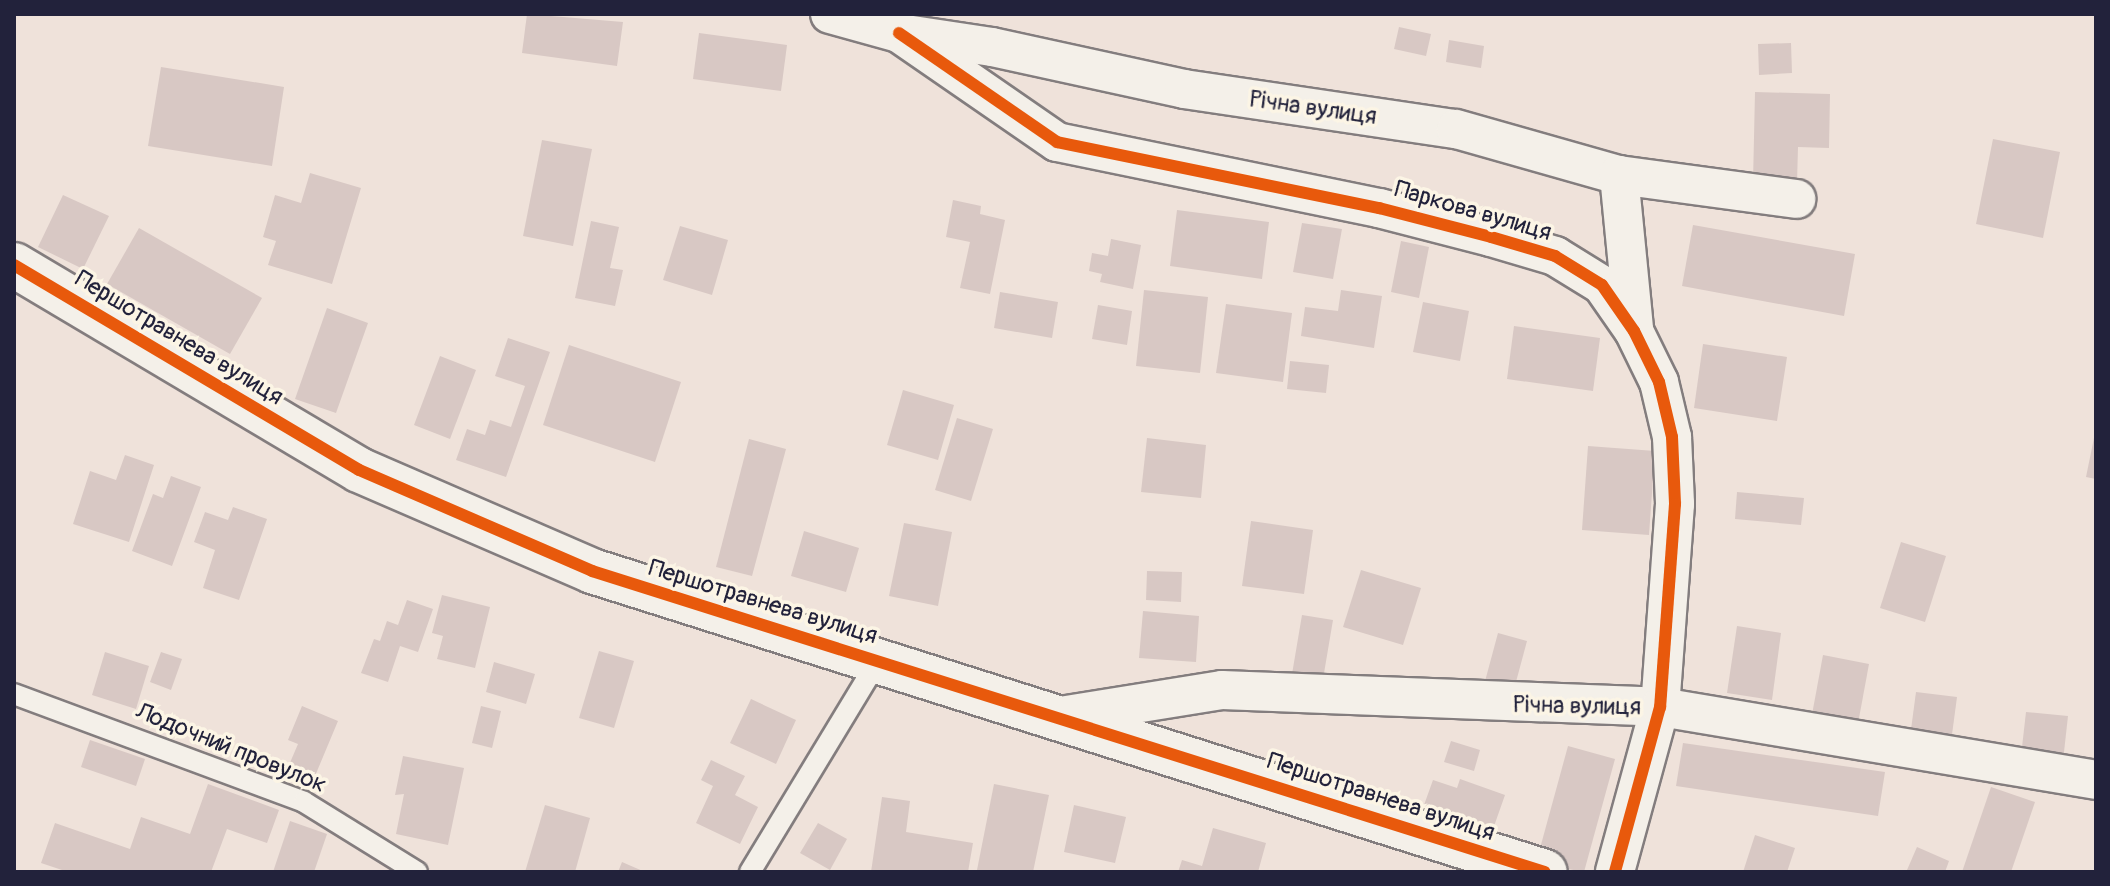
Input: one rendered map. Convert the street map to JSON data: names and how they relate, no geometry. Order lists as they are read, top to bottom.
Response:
{
  "streets": {
    "street": ["Річна вулиця", "Паркова вулиця", "Першотравнева вулиця"],
    "lane": ["Лодочний провулок"]
  },
  "crossings": [
    ["Річна вулиця", "Паркова вулиця"],
    ["Річна вулиця", "Першотравнева вулиця"]
  ]
}
